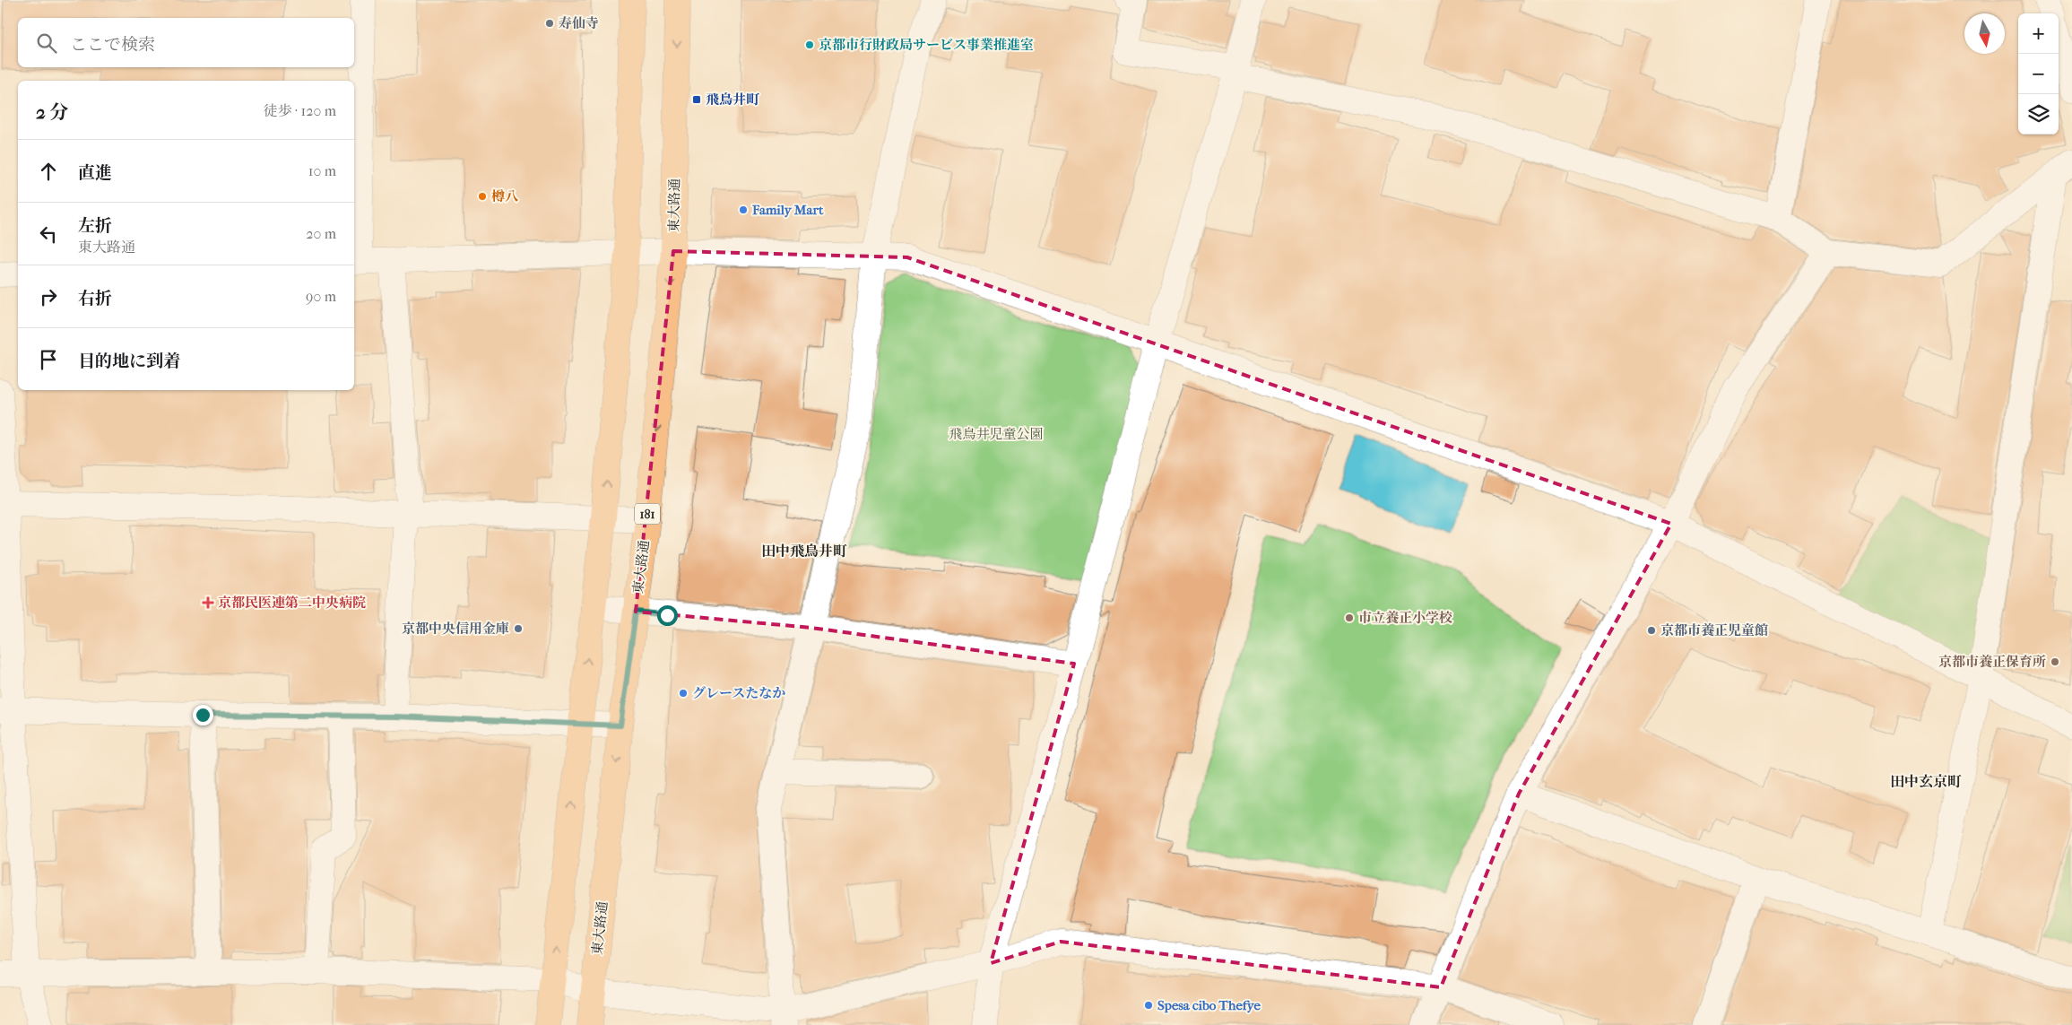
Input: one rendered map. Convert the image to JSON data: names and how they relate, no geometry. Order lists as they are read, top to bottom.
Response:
{
  "streets": {
    "main road": ["東大路通", "181"]
  },
  "districts": ["田中飛鳥井町", "田中玄京町"],
  "parks": ["飛鳥井児童公園"],
  "places": {
    "other": [
      "寿仙寺",
      "京都市行財政局サービス事業推進室",
      "樽八",
      "Family Mart",
      "市立養正小学校",
      "京都中央信用金庫",
      "京都市養正児童館",
      "京都市養正保育所",
      "グレースたなか",
      "Spesa cibo Thefye"
    ],
    "transit": ["飛鳥井町"],
    "health": ["京都民医連第二中央病院"]
  },
  "north": "bottom",
  "page": {
    "map_buttons": ["+", "−"],
    "search": "ここで検索",
    "heading": ["2 分", "徒歩 · 120 m"],
    "list": [
      ["直進", "10 m"],
      ["左折", "東大路通", "20 m"],
      ["右折", "90 m"],
      "目的地に到着"
    ]
  }
}
